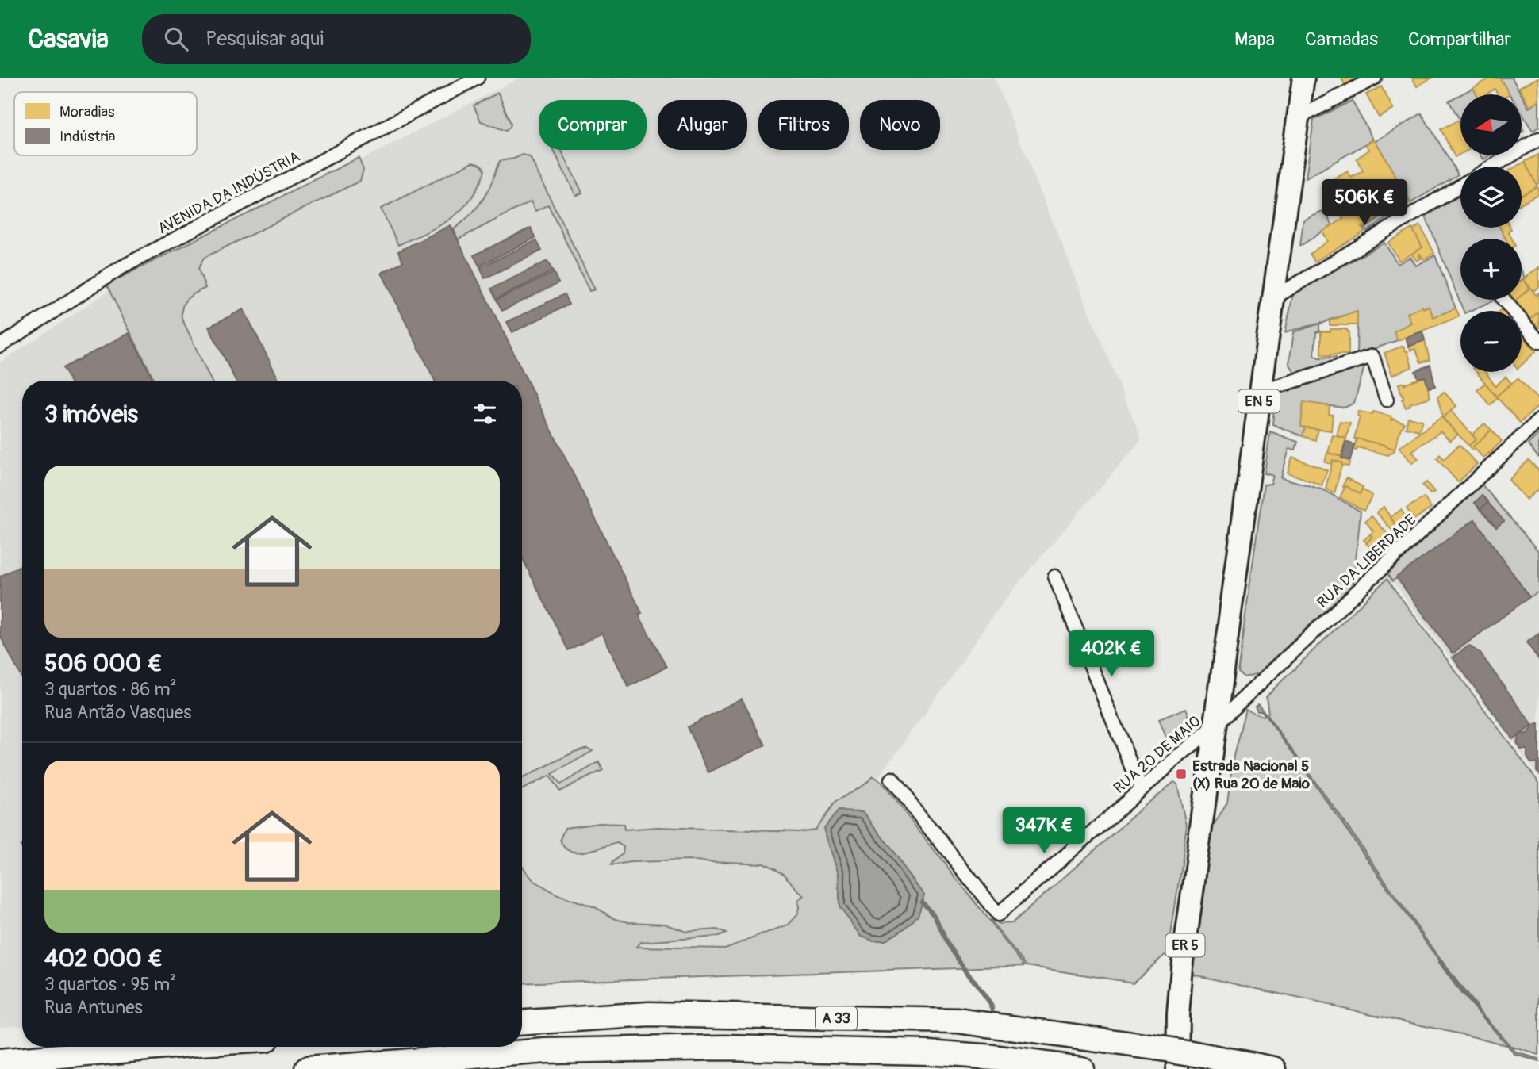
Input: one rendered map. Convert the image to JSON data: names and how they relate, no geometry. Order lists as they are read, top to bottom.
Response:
{
  "streets": {
    "highway": ["A 33"],
    "main road": ["EN 5", "ER 5"],
    "street": ["AVENIDA DA INDÚSTRIA", "RUA DA LIBERDADE", "RUA 20 DE MAIO"]
  },
  "crossings": [
    ["EN 5", "RUA DA LIBERDADE"],
    ["EN 5", "RUA 20 DE MAIO"],
    ["EN 5", "ER 5"],
    ["RUA DA LIBERDADE", "RUA 20 DE MAIO"],
    ["RUA DA LIBERDADE", "ER 5"],
    ["RUA 20 DE MAIO", "ER 5"],
    ["ER 5", "A 33"]
  ],
  "places": {
    "transit": ["Estrada Nacional 5 (X) Rua 20 de Maio"]
  },
  "legend": ["Moradias", "Indústria"],
  "north": "left",
  "page": {
    "header": "Casavia",
    "search": "Pesquisar aqui",
    "nav": ["Mapa", "Camadas", "Compartilhar"],
    "map_buttons": ["+", "−"],
    "chip": [
      "Comprar",
      "Alugar",
      "Filtros",
      "Novo"
    ],
    "price": ["506K €", "402K €", "347K €"],
    "heading": "3 imóveis",
    "list": [
      {
        "name": "506 000 €",
        "note": "3 quartos · 86 m² · Rua Antão Vasques"
      },
      {
        "name": "402 000 €",
        "note": "3 quartos · 95 m² · Rua Antunes"
      }
    ]
  }
}
